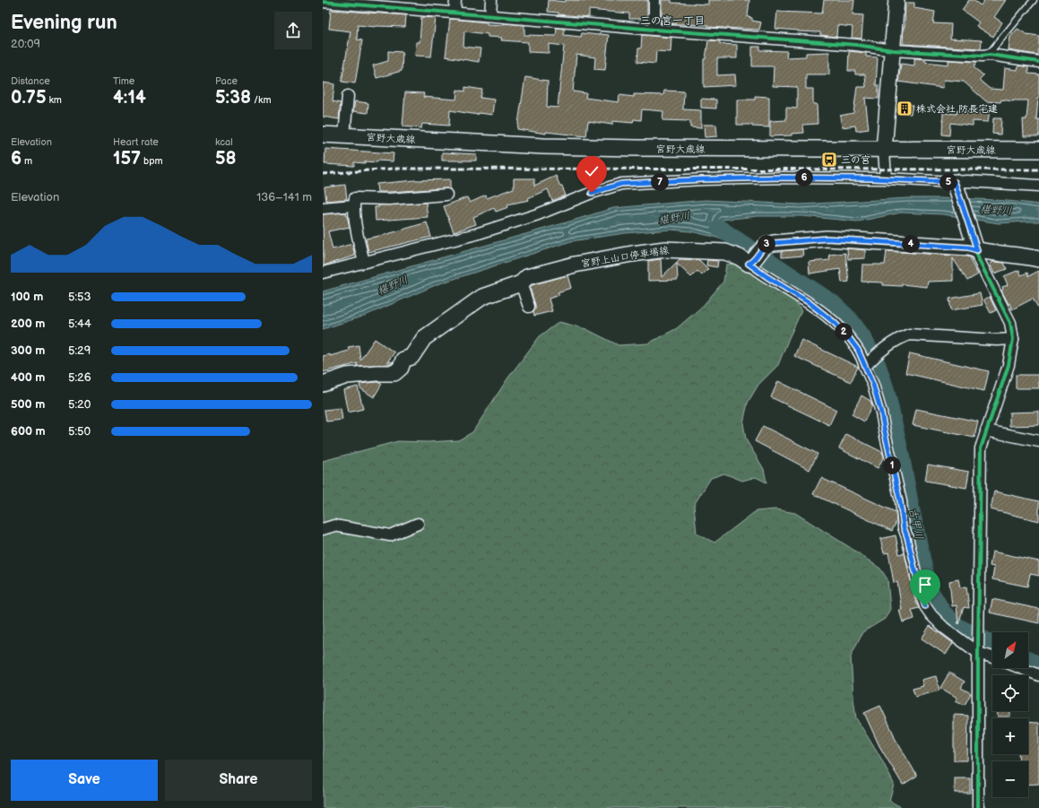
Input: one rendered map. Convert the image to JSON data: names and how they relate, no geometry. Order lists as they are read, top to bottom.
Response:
{
  "streets": {
    "main road": ["宮野大歳線", "宮野上山口停車場線"]
  },
  "districts": ["三の宮一丁目"],
  "water": ["椹野川", "古甲川"],
  "places": {
    "building": ["株式会社 防長宅建"],
    "bus stop": ["三の宮"]
  },
  "north": "top right",
  "page": {
    "heading": ["Evening run", "20:09"],
    "stats": [
      ["Distance", "0.75 km"],
      ["Time", "4:14"],
      ["Pace", "5:38 /km"],
      ["Elevation", "6 m"],
      ["Heart rate", "157 bpm"],
      ["kcal", "58"]
    ],
    "pins": [
      "6",
      "5",
      "7",
      "3",
      "4",
      "2",
      "1"
    ],
    "chart": ["Elevation", "136–141 m"],
    "list": [
      {
        "name": "100 m",
        "note": "5:53"
      },
      {
        "name": "200 m",
        "note": "5:44"
      },
      {
        "name": "300 m",
        "note": "5:29"
      },
      {
        "name": "400 m",
        "note": "5:26"
      },
      {
        "name": "500 m",
        "note": "5:20"
      },
      {
        "name": "600 m",
        "note": "5:50"
      }
    ],
    "map_buttons": ["+", "−"],
    "buttons": ["Save", "Share"]
  }
}
